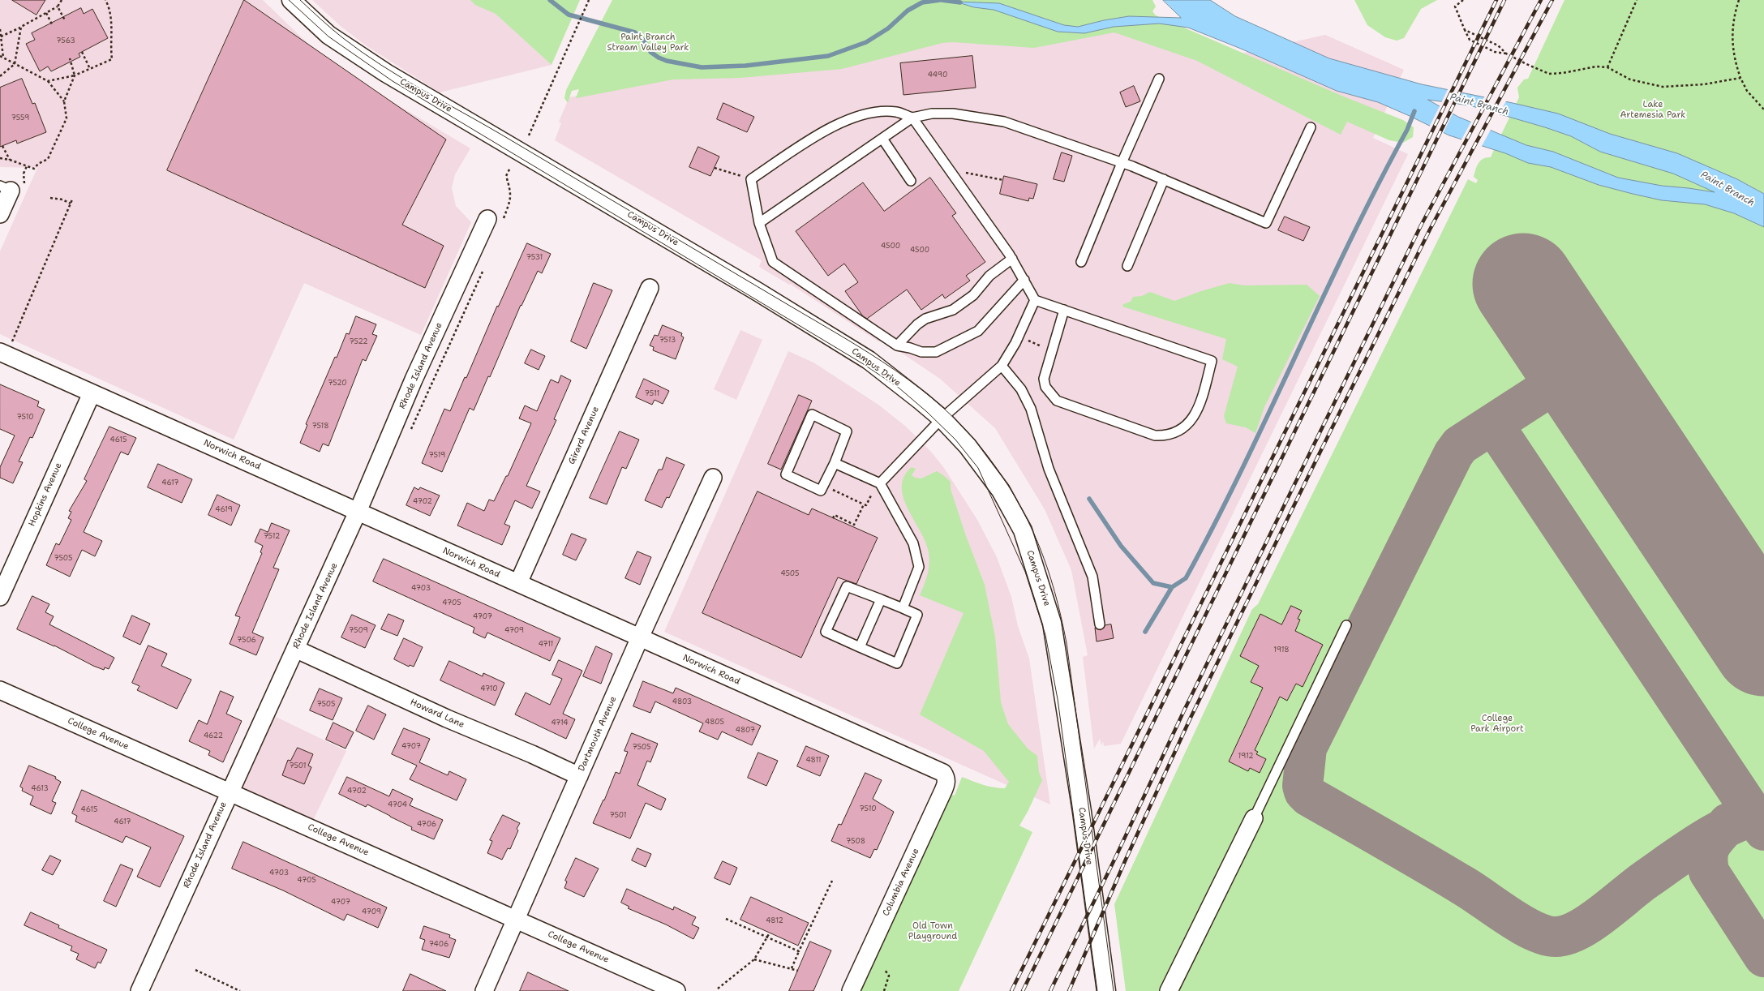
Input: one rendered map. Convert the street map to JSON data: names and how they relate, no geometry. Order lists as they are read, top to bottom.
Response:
{
  "streets": {
    "main road": ["Campus Drive"],
    "street": [
      "Rhode Island Avenue",
      "Girard Avenue",
      "Norwich Road",
      "Hopkins Avenue",
      "Howard Lane",
      "College Avenue",
      "Dartmouth Avenue",
      "Columbia Avenue"
    ]
  },
  "crossings": [
    ["Rhode Island Avenue", "Norwich Road"],
    ["Rhode Island Avenue", "Howard Lane"],
    ["Rhode Island Avenue", "College Avenue"],
    ["Girard Avenue", "Norwich Road"],
    ["Norwich Road", "Hopkins Avenue"],
    ["Norwich Road", "Dartmouth Avenue"],
    ["Norwich Road", "Columbia Avenue"],
    ["Howard Lane", "Dartmouth Avenue"],
    ["College Avenue", "Dartmouth Avenue"]
  ],
  "water": ["Paint Branch"],
  "parks": [
    "Paint Branch Stream Valley Park",
    "Lake Artemesia Park",
    "College Park Airport",
    "Old Town Playground"
  ],
  "house_numbers": [
    "7563",
    "4490",
    "7559",
    "4500",
    "4500",
    "7531",
    "7513",
    "7522",
    "7520",
    "7511",
    "7510",
    "7518",
    "4615",
    "7519",
    "4617",
    "4702",
    "4619",
    "7512",
    "7505",
    "4505",
    "4703",
    "4705",
    "4707",
    "7509",
    "4709",
    "7506",
    "4711",
    "1918",
    "4710",
    "4803",
    "7505",
    "4805",
    "4714",
    "4807",
    "4622",
    "4707",
    "7505",
    "1912",
    "4811",
    "7501",
    "4613",
    "4702",
    "4704",
    "7510",
    "4615",
    "7501",
    "4617",
    "4706",
    "7508",
    "4703",
    "4705",
    "4707",
    "4709",
    "4812",
    "7406"
  ]
}
